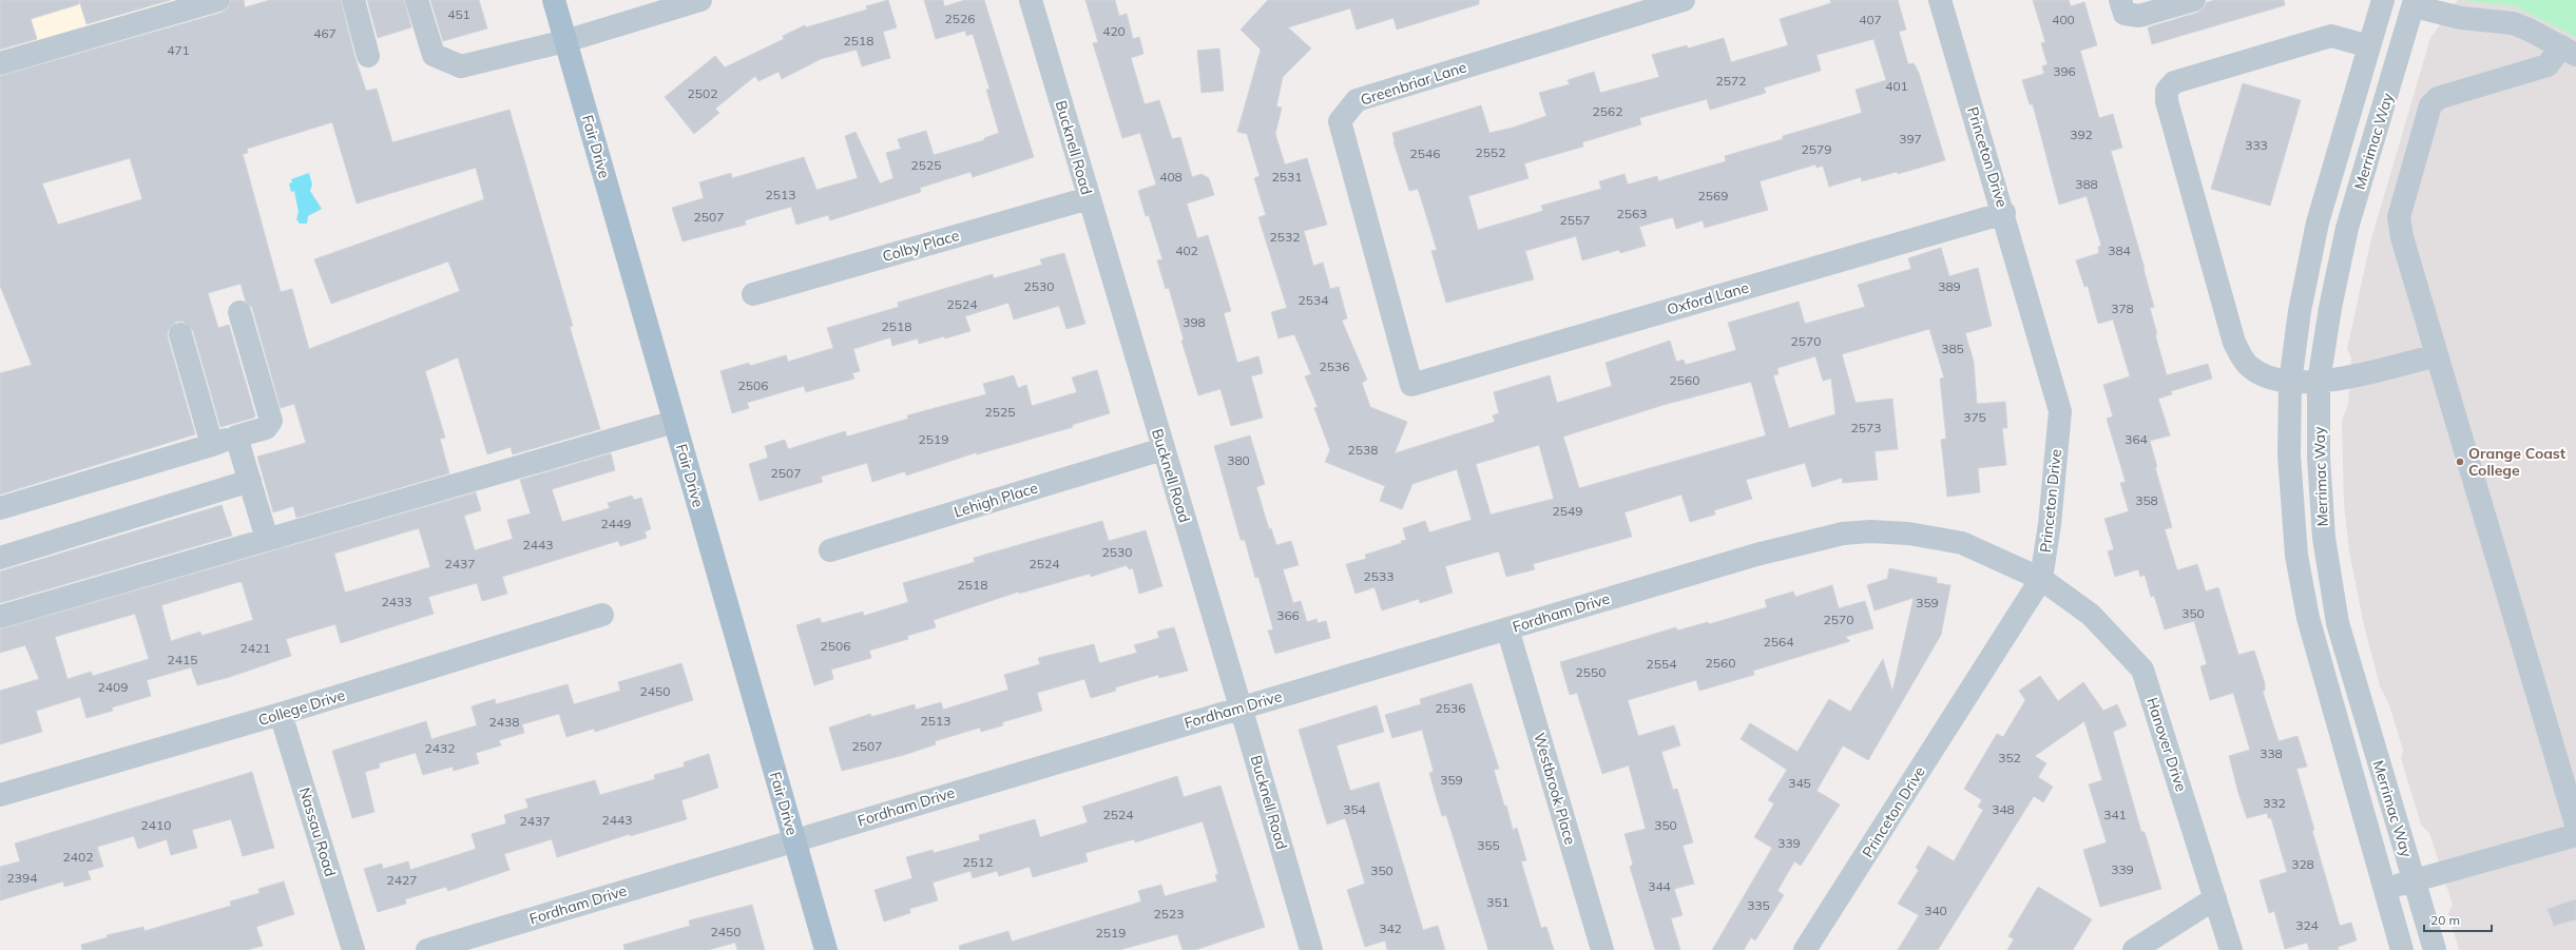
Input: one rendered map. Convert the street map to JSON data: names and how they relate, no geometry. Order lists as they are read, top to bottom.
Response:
{
  "streets": {
    "main road": ["Fair Drive"],
    "street": [
      "Greenbriar Lane",
      "Merrimac Way",
      "Bucknell Road",
      "Princeton Drive",
      "Colby Place",
      "Oxford Lane",
      "Lehigh Place",
      "Fordham Drive",
      "College Drive",
      "Hanover Drive",
      "Westbrook Place",
      "Nassau Road"
    ]
  },
  "crossings": [
    ["Greenbriar Lane", "Oxford Lane"],
    ["Fair Drive", "Fordham Drive"],
    ["Bucknell Road", "Colby Place"],
    ["Bucknell Road", "Lehigh Place"],
    ["Bucknell Road", "Fordham Drive"],
    ["Princeton Drive", "Oxford Lane"],
    ["Princeton Drive", "Fordham Drive"],
    ["Princeton Drive", "Hanover Drive"],
    ["Fordham Drive", "Hanover Drive"],
    ["Fordham Drive", "Westbrook Place"],
    ["College Drive", "Nassau Road"]
  ],
  "places": ["Orange Coast College"],
  "house_numbers": [
    "451",
    "2526",
    "407",
    "400",
    "420",
    "467",
    "2518",
    "471",
    "396",
    "2572",
    "401",
    "2502",
    "2562",
    "392",
    "397",
    "333",
    "2579",
    "2552",
    "2546",
    "2525",
    "408",
    "2531",
    "388",
    "2513",
    "2569",
    "2563",
    "2507",
    "2557",
    "2532",
    "402",
    "384",
    "2530",
    "389",
    "2534",
    "2524",
    "378",
    "398",
    "2518",
    "2570",
    "385",
    "2536",
    "2560",
    "2506",
    "2525",
    "375",
    "2573",
    "2519",
    "364",
    "2538",
    "380",
    "2507",
    "358",
    "2549",
    "2449",
    "2443",
    "2530",
    "2437",
    "2524",
    "2533",
    "2518",
    "2433",
    "359",
    "350",
    "366",
    "2570",
    "2564",
    "2506",
    "2421",
    "2415",
    "2560",
    "2554",
    "2550",
    "2409",
    "2450",
    "2536",
    "2513",
    "2438",
    "2507",
    "2432",
    "338",
    "352",
    "359",
    "345",
    "332",
    "354",
    "348",
    "2524",
    "341",
    "2443",
    "2437",
    "2410",
    "350",
    "339",
    "355",
    "2402",
    "2512",
    "328",
    "339",
    "350",
    "2394",
    "2427",
    "344",
    "351",
    "335",
    "340",
    "2523",
    "324",
    "342",
    "2450",
    "2519"
  ],
  "scale_bar": "20 m"
}
